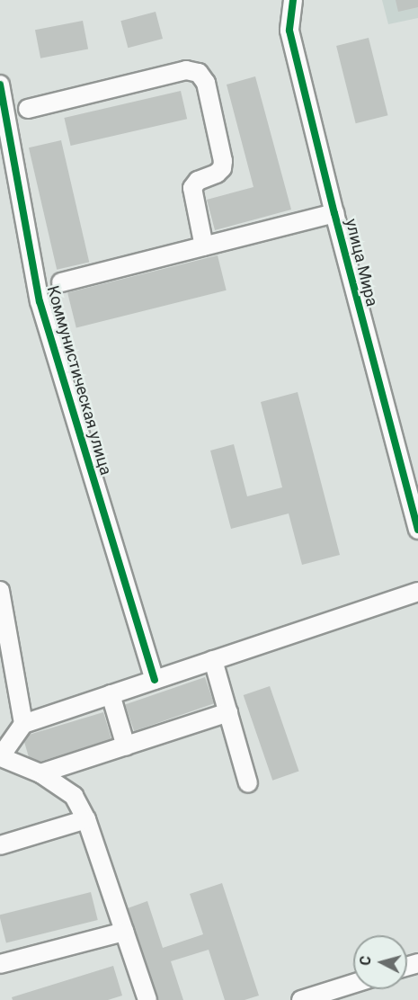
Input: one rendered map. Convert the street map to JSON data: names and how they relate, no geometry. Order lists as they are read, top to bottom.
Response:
{
  "streets": {
    "street": ["улица Мира", "Коммунистическая улица"]
  },
  "north": "left"
}
